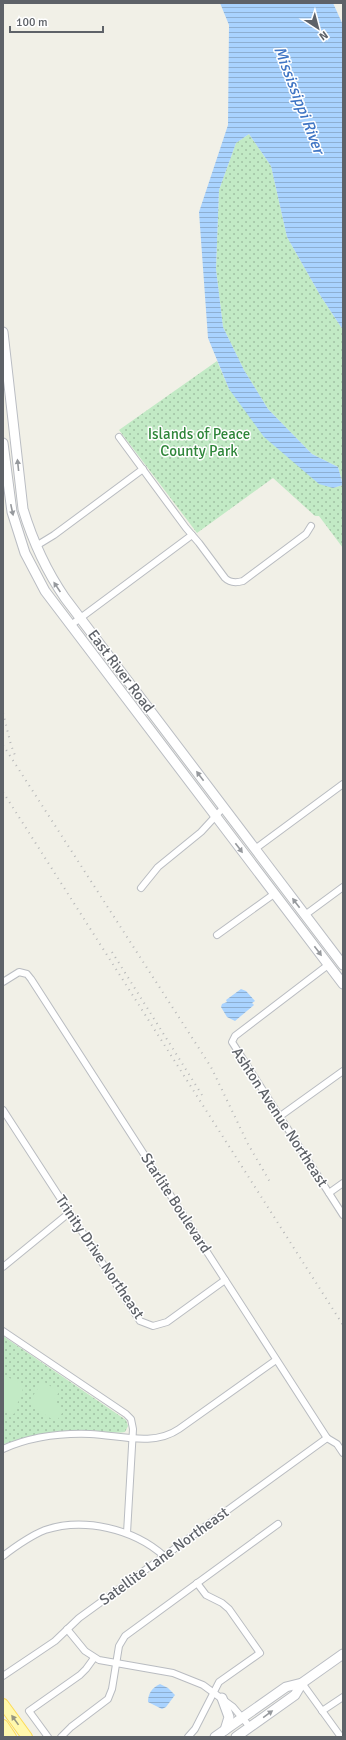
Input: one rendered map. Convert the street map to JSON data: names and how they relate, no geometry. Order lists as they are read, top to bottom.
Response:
{
  "streets": {
    "main road": ["East River Road"],
    "street": [
      "Ashton Avenue Northeast",
      "Starlite Boulevard",
      "Trinity Drive Northeast",
      "Satellite Lane Northeast"
    ]
  },
  "crossings": [
    ["East River Road", "Ashton Avenue Northeast"],
    ["Starlite Boulevard", "Trinity Drive Northeast"],
    ["Starlite Boulevard", "Satellite Lane Northeast"]
  ],
  "water": ["Mississippi River"],
  "parks": ["Islands of Peace County Park"],
  "scale_bar": "100 m",
  "north": "bottom right"
}
